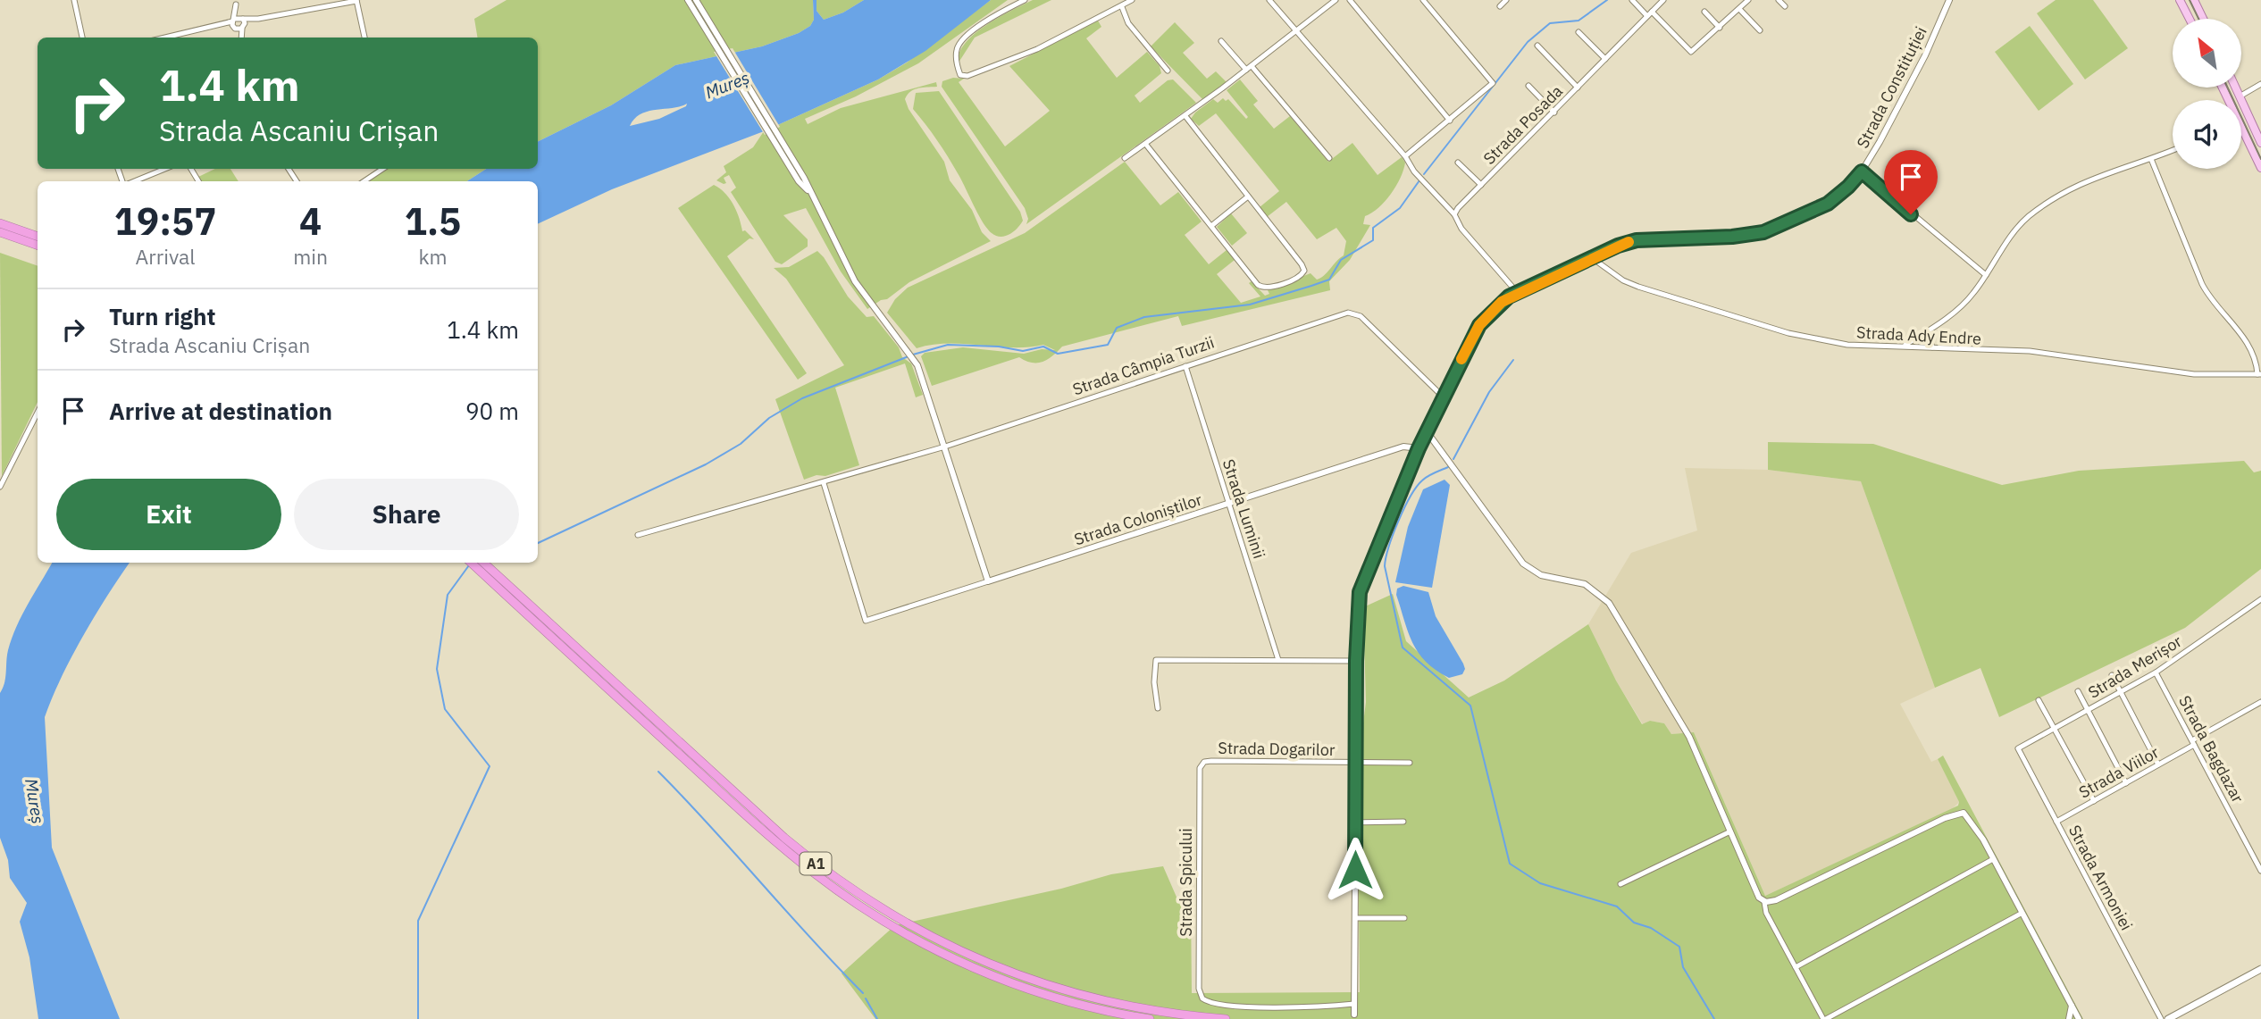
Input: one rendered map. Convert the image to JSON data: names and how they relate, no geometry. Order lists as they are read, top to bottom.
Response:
{
  "streets": {
    "highway": ["A1"],
    "street": [
      "Strada Constituției",
      "Strada Posada",
      "Strada Ady Endre",
      "Strada Câmpia Turzii",
      "Strada Luminii",
      "Strada Coloniștilor",
      "Strada Merișor",
      "Strada Dogarilor",
      "Strada Bagdazar",
      "Strada Viilor",
      "Strada Armoniei",
      "Strada Spicului"
    ]
  },
  "crossings": [
    ["Strada Constituției", "Strada Ady Endre"],
    ["Strada Constituției", "Strada Câmpia Turzii"],
    ["Strada Constituției", "Strada Coloniștilor"],
    ["Strada Constituției", "Strada Dogarilor"],
    ["Strada Constituției", "Strada Spicului"],
    ["Strada Câmpia Turzii", "Strada Luminii"],
    ["Strada Câmpia Turzii", "Strada Coloniștilor"],
    ["Strada Luminii", "Strada Coloniștilor"],
    ["Strada Merișor", "Strada Bagdazar"],
    ["Strada Merișor", "Strada Armoniei"],
    ["Strada Dogarilor", "Strada Spicului"],
    ["Strada Bagdazar", "Strada Viilor"],
    ["Strada Viilor", "Strada Armoniei"]
  ],
  "water": ["Mureș"],
  "north": "top left",
  "page": {
    "turn": ["1.4 km", "Strada Ascaniu Crișan"],
    "eta": [
      "19:57",
      "Arrival",
      "4",
      "min",
      "1.5",
      "km"
    ],
    "list": [
      {
        "name": "Turn right",
        "note": "Strada Ascaniu Crișan",
        "value": "1.4 km"
      },
      {
        "name": "Arrive at destination",
        "value": "90 m"
      }
    ],
    "buttons": ["Exit", "Share"]
  }
}
